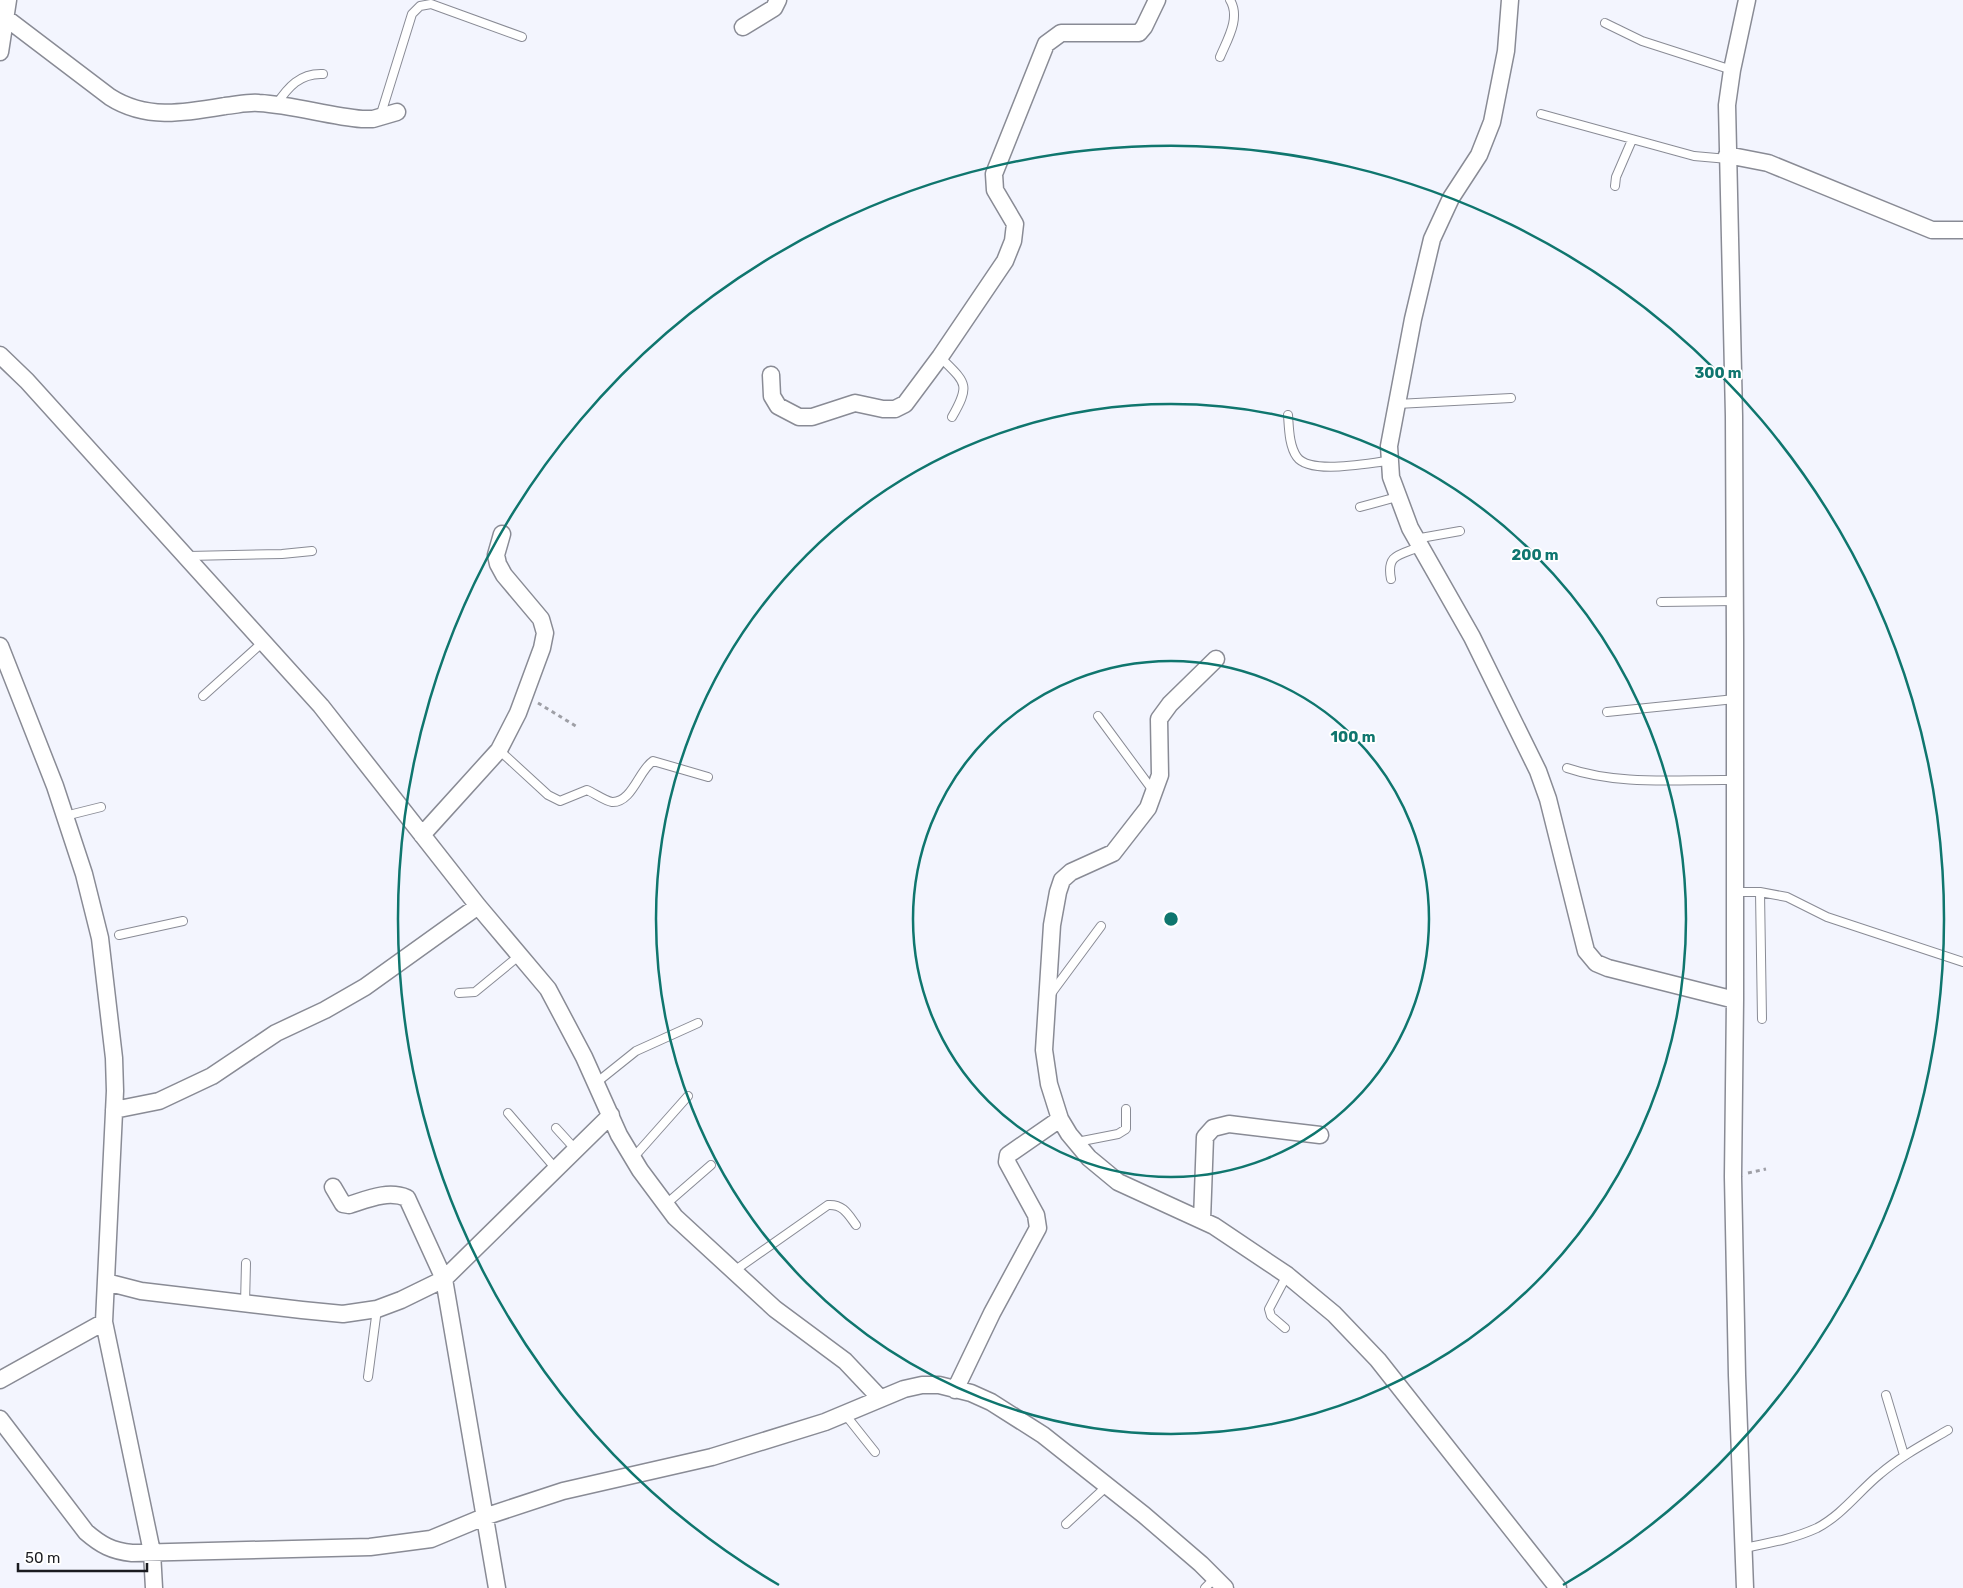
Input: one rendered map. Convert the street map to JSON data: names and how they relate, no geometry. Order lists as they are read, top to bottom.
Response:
{
  "scale_bar": "50 m",
  "rings": ["300 m", "200 m", "100 m"]
}
